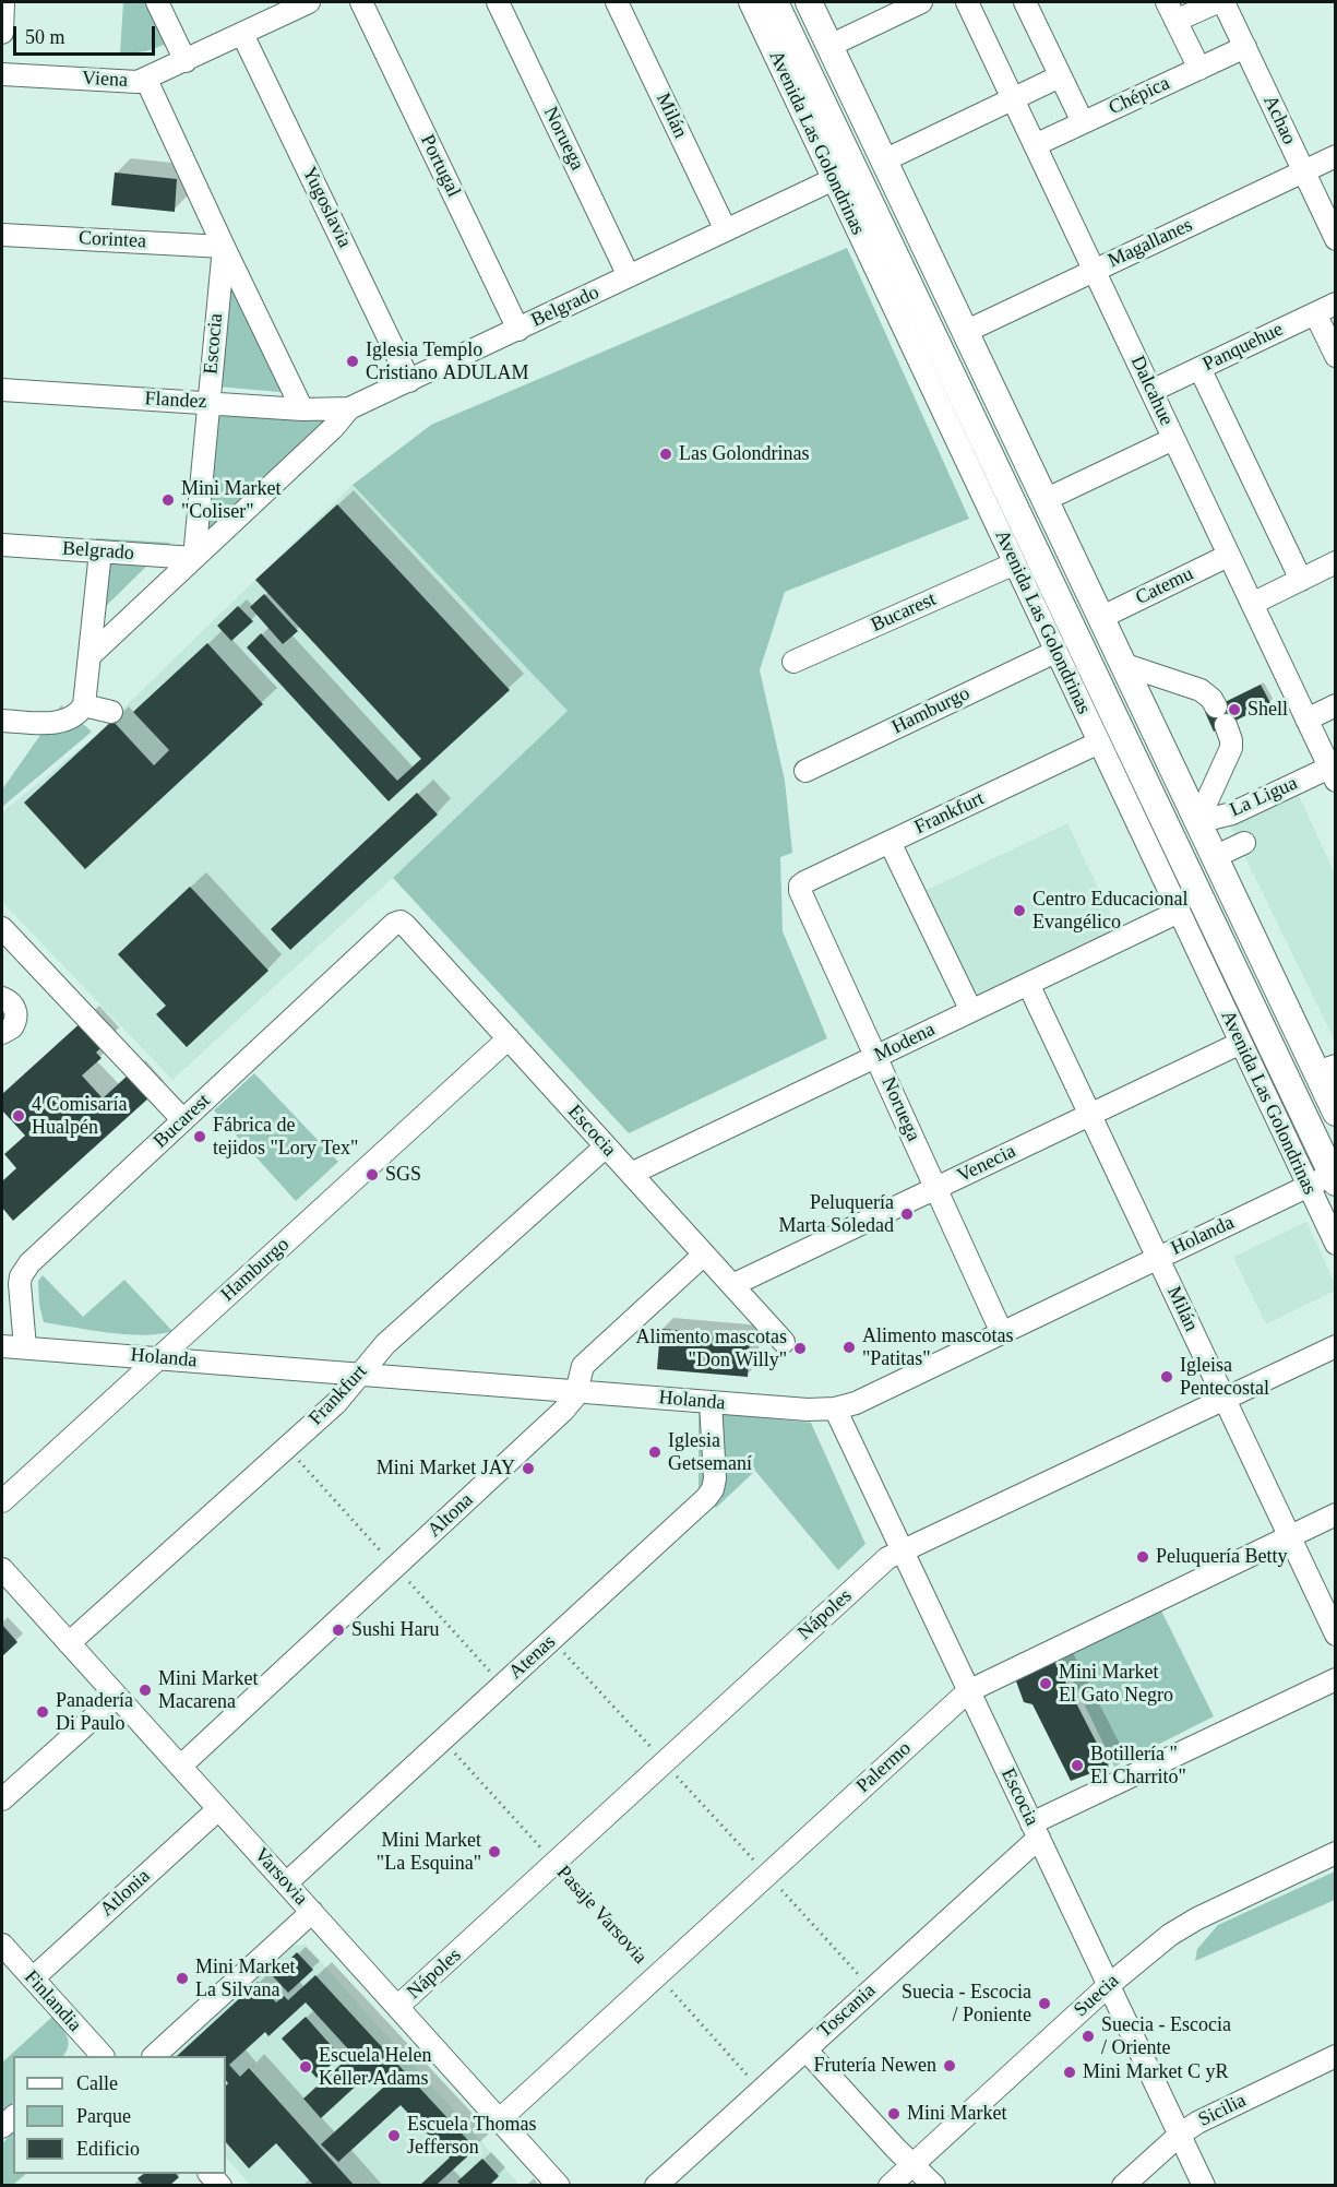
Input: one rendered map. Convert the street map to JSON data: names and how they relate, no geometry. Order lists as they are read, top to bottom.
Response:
{
  "streets": {
    "main road": ["Avenida Las Golondrinas"],
    "street": [
      "Viena",
      "Chépica",
      "Milán",
      "Achao",
      "Noruega",
      "Portugal",
      "Yugoslavia",
      "Corintea",
      "Magallanes",
      "Belgrado",
      "Escocia",
      "Panquehue",
      "Dalcahue",
      "Flandez",
      "Catemu",
      "Bucarest",
      "Hamburgo",
      "La Ligua",
      "Frankfurt",
      "Modena",
      "Venecia",
      "Holanda",
      "Altona",
      "Nápoles",
      "Atenas",
      "Palermo",
      "Varsovia",
      "Atlonia",
      "Suecia",
      "Finlandia",
      "Toscania",
      "Sicilia"
    ],
    "path": ["Pasaje Varsovia"]
  },
  "crossings": [
    ["Viena", "Yugoslavia"],
    ["Viena", "Escocia"],
    ["Chépica", "Achao"],
    ["Chépica", "Dalcahue"],
    ["Milán", "Belgrado"],
    ["Milán", "Modena"],
    ["Milán", "Venecia"],
    ["Milán", "Holanda"],
    ["Milán", "Nápoles"],
    ["Milán", "Palermo"],
    ["Achao", "Magallanes"],
    ["Noruega", "Belgrado"],
    ["Noruega", "Frankfurt"],
    ["Noruega", "Modena"],
    ["Noruega", "Venecia"],
    ["Noruega", "Holanda"],
    ["Avenida Las Golondrinas", "Belgrado"],
    ["Avenida Las Golondrinas", "Bucarest"],
    ["Avenida Las Golondrinas", "Hamburgo"],
    ["Avenida Las Golondrinas", "Frankfurt"],
    ["Avenida Las Golondrinas", "Modena"],
    ["Avenida Las Golondrinas", "Venecia"],
    ["Avenida Las Golondrinas", "Holanda"],
    ["Portugal", "Belgrado"],
    ["Yugoslavia", "Belgrado"],
    ["Corintea", "Escocia"],
    ["Magallanes", "Dalcahue"],
    ["Belgrado", "Escocia"],
    ["Belgrado", "Flandez"],
    ["Escocia", "Flandez"],
    ["Escocia", "Bucarest"],
    ["Escocia", "Hamburgo"],
    ["Escocia", "Frankfurt"],
    ["Escocia", "Modena"],
    ["Escocia", "Venecia"],
    ["Escocia", "Holanda"],
    ["Escocia", "Altona"],
    ["Escocia", "Nápoles"],
    ["Escocia", "Palermo"],
    ["Escocia", "Suecia"],
    ["Escocia", "Toscania"],
    ["Escocia", "Sicilia"],
    ["Panquehue", "Dalcahue"],
    ["Dalcahue", "Catemu"],
    ["Dalcahue", "La Ligua"],
    ["Bucarest", "Holanda"],
    ["Hamburgo", "Holanda"],
    ["Frankfurt", "Holanda"],
    ["Frankfurt", "Varsovia"],
    ["Holanda", "Altona"],
    ["Holanda", "Atenas"],
    ["Altona", "Varsovia"],
    ["Nápoles", "Varsovia"],
    ["Nápoles", "Pasaje Varsovia"],
    ["Atenas", "Varsovia"],
    ["Atenas", "Pasaje Varsovia"],
    ["Palermo", "Varsovia"],
    ["Palermo", "Pasaje Varsovia"],
    ["Varsovia", "Atlonia"],
    ["Atlonia", "Finlandia"],
    ["Pasaje Varsovia", "Toscania"]
  ],
  "places": [
    "Iglesia Templo Cristiano ADULAM",
    "Las Golondrinas",
    "Mini Market \"Coliser\"",
    "Shell",
    "Centro Educacional Evangélico",
    "4 Comisaría Hualpén",
    "Fábrica de tejidos \"Lory Tex\"",
    "SGS",
    "Peluquería Marta Soledad",
    "Alimento mascotas \"Patitas\"",
    "Alimento mascotas \"Don Willy\"",
    "Igleisa Pentecostal",
    "Iglesia Getsemaní",
    "Mini Market JAY",
    "Peluquería Betty",
    "Sushi Haru",
    "Mini Market El Gato Negro",
    "Mini Market Macarena",
    "Panadería Di Paulo",
    "Botillería \" El Charrito\"",
    "Mini Market \"La Esquina\"",
    "Mini Market La Silvana",
    "Suecia - Escocia / Poniente",
    "Suecia - Escocia / Oriente",
    "Frutería Newen",
    "Escuela Helen Keller Adams",
    "Mini Market C yR",
    "Mini Market",
    "Escuela Thomas Jefferson"
  ],
  "legend": ["Calle", "Parque", "Edificio"],
  "scale_bar": "50 m"
}
